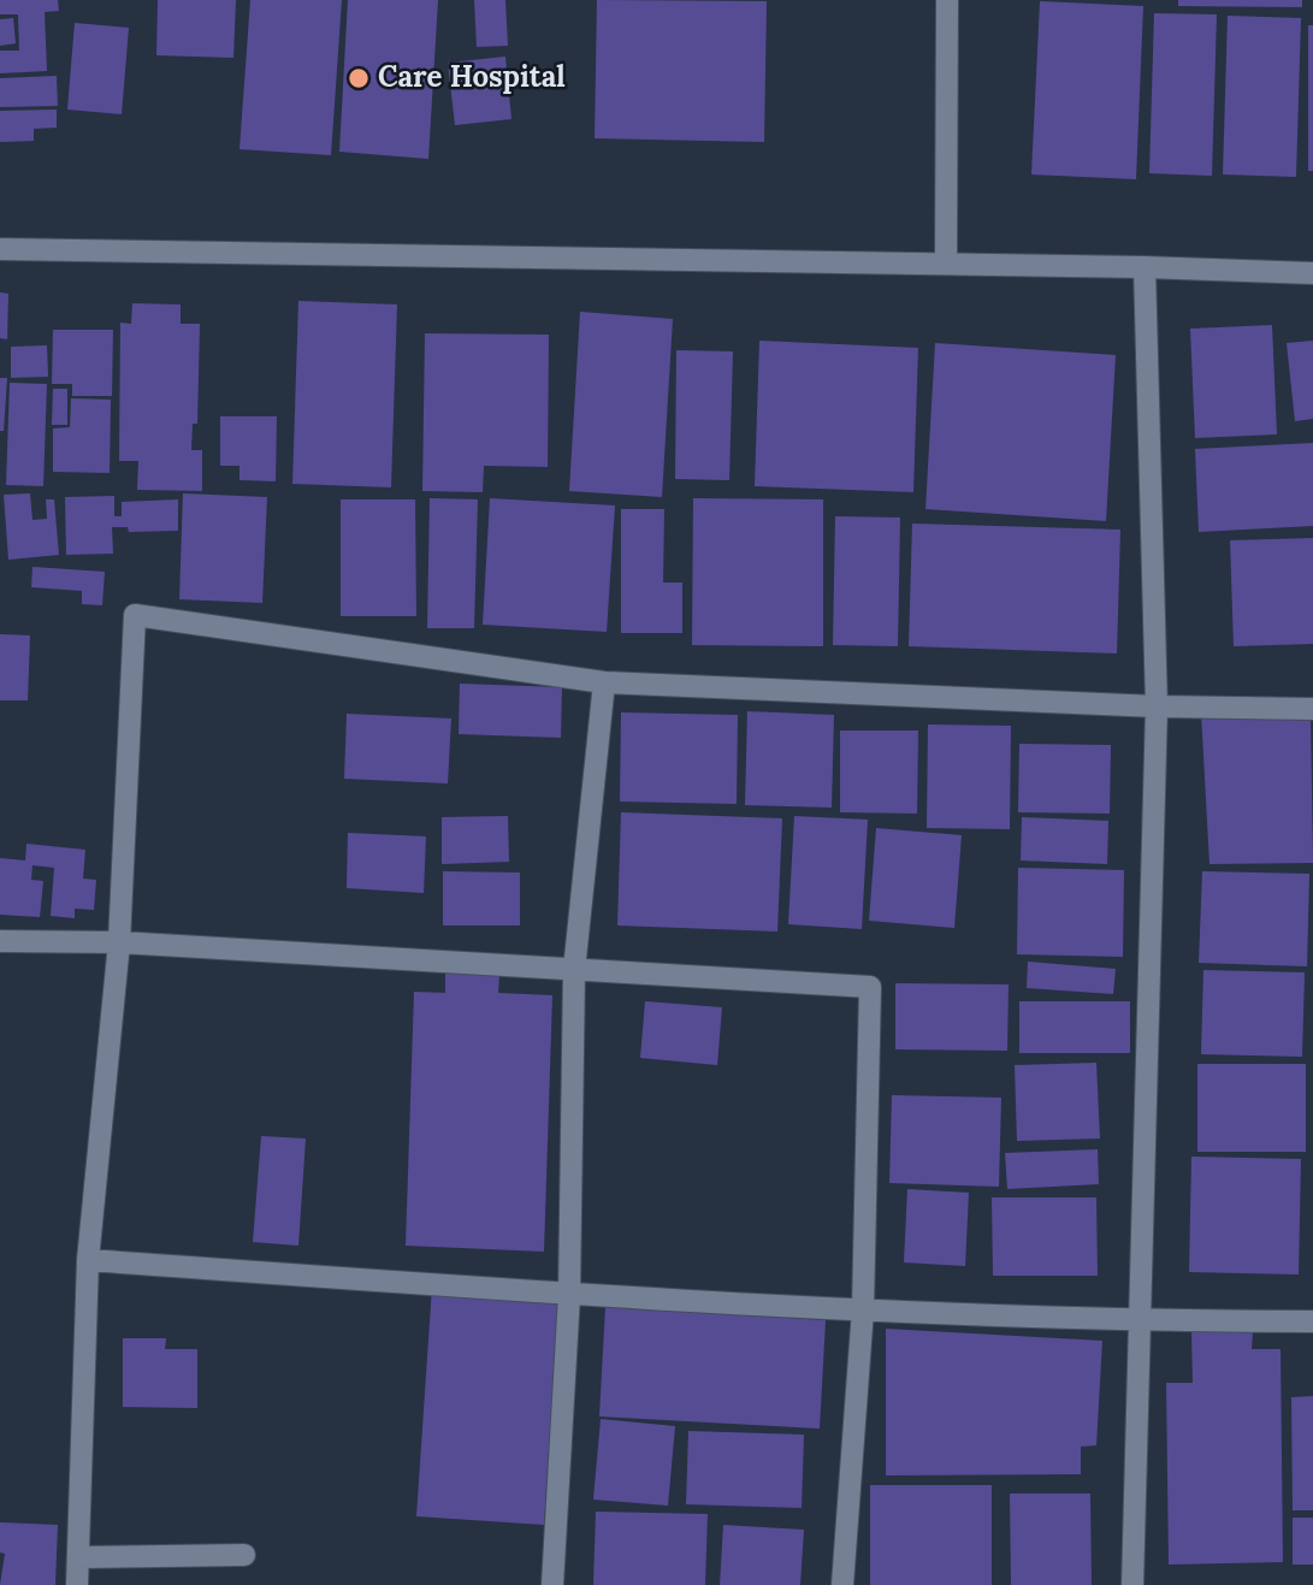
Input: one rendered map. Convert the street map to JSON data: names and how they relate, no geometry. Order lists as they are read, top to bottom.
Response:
{
  "places": ["Care Hospital"]
}
